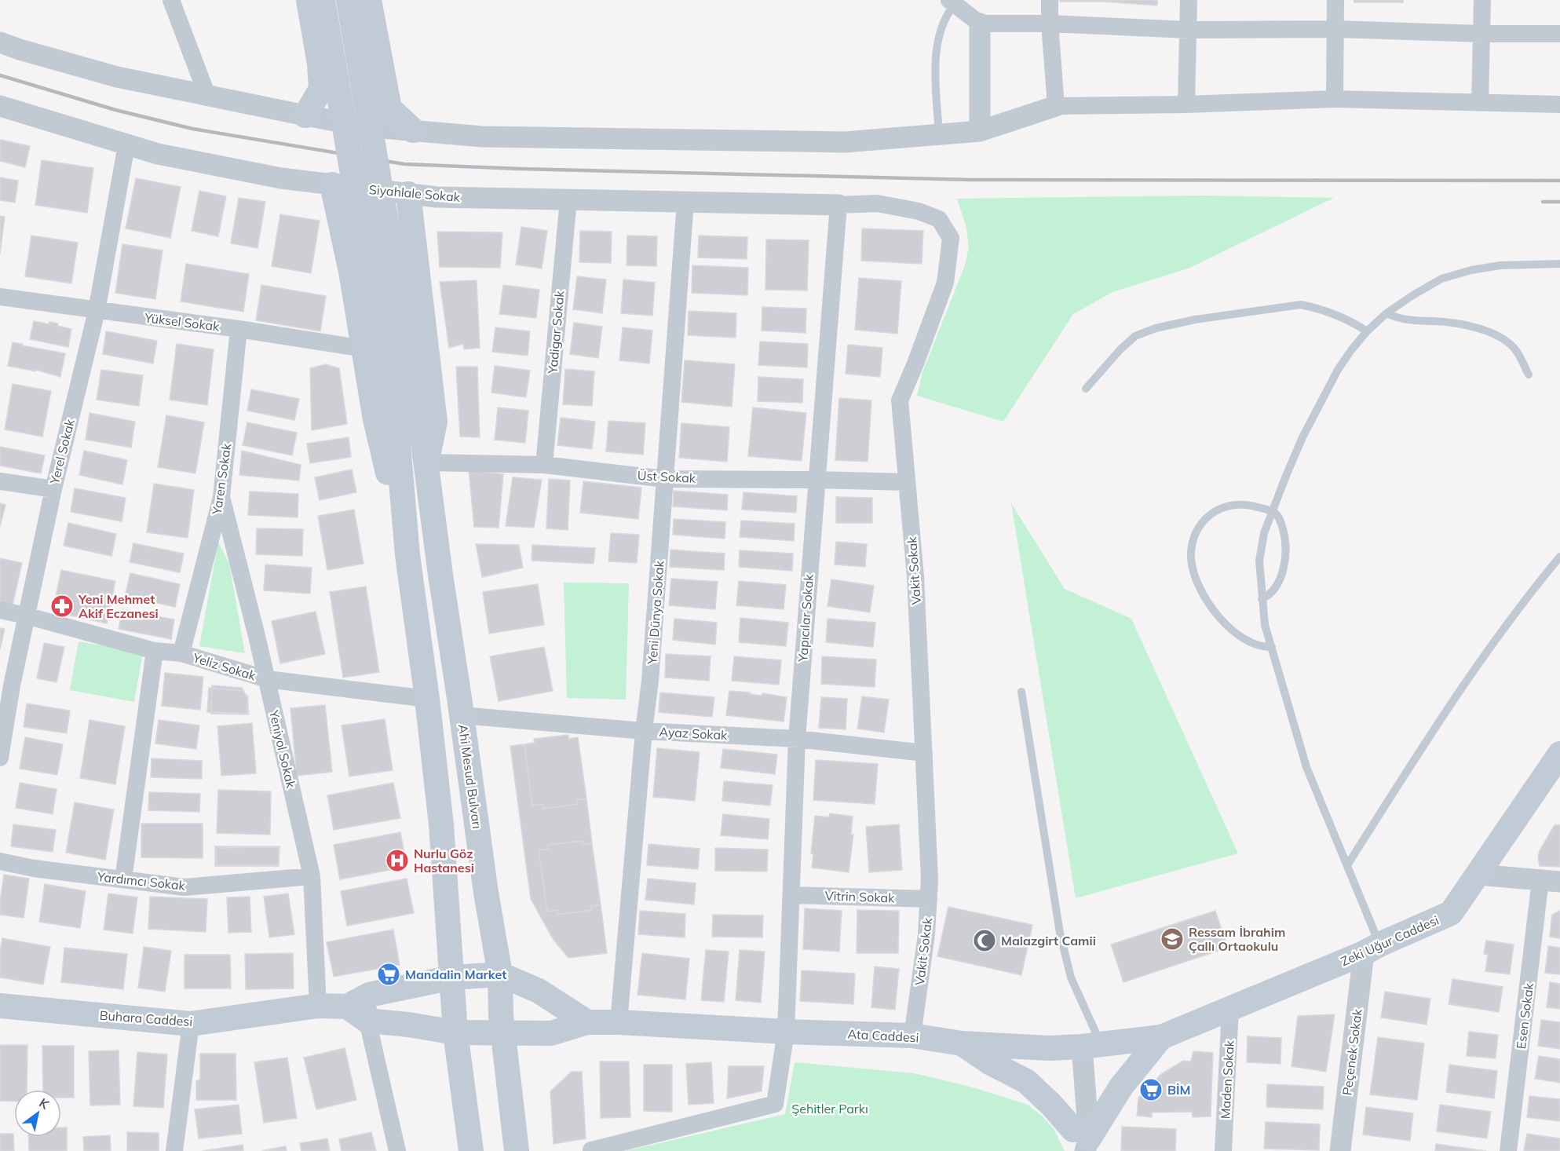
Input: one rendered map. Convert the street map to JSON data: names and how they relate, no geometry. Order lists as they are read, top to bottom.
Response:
{
  "streets": {
    "main road": [
      "Ahi Mesud Bulvarı",
      "Zeki Uğur Caddesi",
      "Buhara Caddesi",
      "Ata Caddesi"
    ],
    "street": [
      "Siyahlale Sokak",
      "Yüksel Sokak",
      "Yadigar Sokak",
      "Yerel Sokak",
      "Üst Sokak",
      "Yaren Sokak",
      "Vakit Sokak",
      "Yeni Dünya Sokak",
      "Yapıcılar Sokak",
      "Yeliz Sokak",
      "Ayaz Sokak",
      "Yeniyol Sokak",
      "Yardımcı Sokak",
      "Vitrin Sokak",
      "Esen Sokak",
      "Peçenek Sokak",
      "Maden Sokak"
    ]
  },
  "crossings": [
    ["Siyahlale Sokak", "Yadigar Sokak"],
    ["Siyahlale Sokak", "Yerel Sokak"],
    ["Siyahlale Sokak", "Vakit Sokak"],
    ["Siyahlale Sokak", "Yeni Dünya Sokak"],
    ["Siyahlale Sokak", "Yapıcılar Sokak"],
    ["Yüksel Sokak", "Yerel Sokak"],
    ["Yüksel Sokak", "Yaren Sokak"],
    ["Yadigar Sokak", "Üst Sokak"],
    ["Yerel Sokak", "Yeliz Sokak"],
    ["Üst Sokak", "Vakit Sokak"],
    ["Üst Sokak", "Yeni Dünya Sokak"],
    ["Üst Sokak", "Yapıcılar Sokak"],
    ["Üst Sokak", "Ahi Mesud Bulvarı"],
    ["Yaren Sokak", "Yeliz Sokak"],
    ["Yaren Sokak", "Yeniyol Sokak"],
    ["Vakit Sokak", "Yapıcılar Sokak"],
    ["Vakit Sokak", "Ayaz Sokak"],
    ["Vakit Sokak", "Vitrin Sokak"],
    ["Vakit Sokak", "Ata Caddesi"],
    ["Yeni Dünya Sokak", "Ayaz Sokak"],
    ["Yeni Dünya Sokak", "Ata Caddesi"],
    ["Yapıcılar Sokak", "Ayaz Sokak"],
    ["Yapıcılar Sokak", "Vitrin Sokak"],
    ["Yapıcılar Sokak", "Ata Caddesi"],
    ["Yeliz Sokak", "Yeniyol Sokak"],
    ["Ayaz Sokak", "Ahi Mesud Bulvarı"],
    ["Yeniyol Sokak", "Yardımcı Sokak"],
    ["Yeniyol Sokak", "Buhara Caddesi"],
    ["Ahi Mesud Bulvarı", "Ata Caddesi"],
    ["Zeki Uğur Caddesi", "Ata Caddesi"],
    ["Zeki Uğur Caddesi", "Peçenek Sokak"],
    ["Zeki Uğur Caddesi", "Maden Sokak"]
  ],
  "parks": ["Şehitler Parkı"],
  "places": {
    "pharmacy": ["Yeni Mehmet Akif Eczanesi"],
    "hospital": ["Nurlu Göz Hastanesi"],
    "school or university": ["Ressam İbrahim Çallı Ortaokulu"],
    "mosque": ["Malazgirt Camii"],
    "supermarket": ["Mandalin Market", "BİM"]
  },
  "north": "top right"
}
